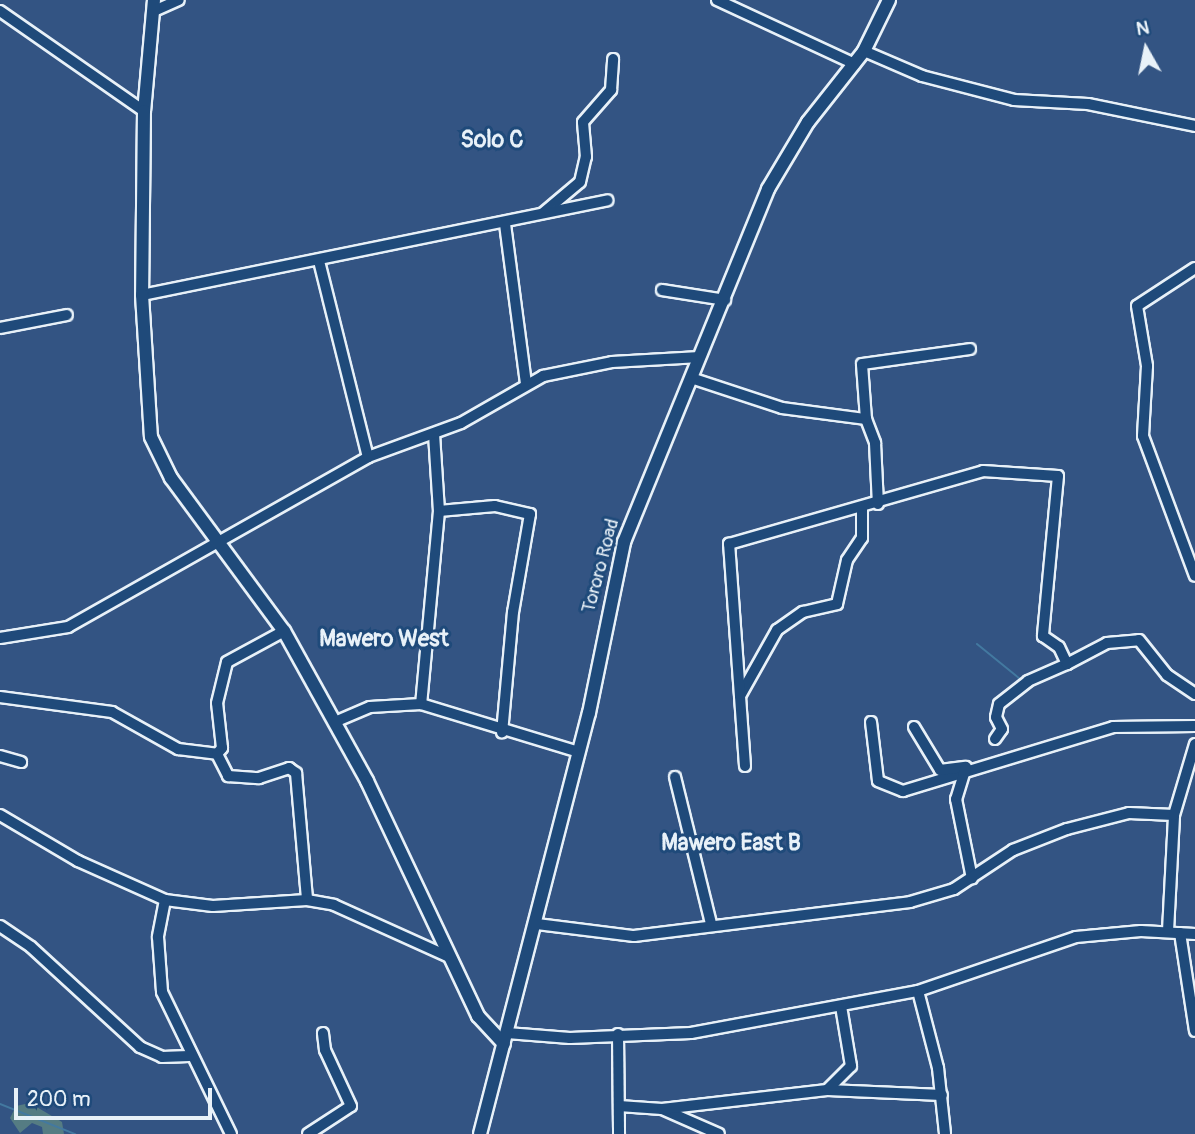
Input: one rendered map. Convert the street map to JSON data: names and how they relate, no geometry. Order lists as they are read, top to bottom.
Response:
{
  "streets": {
    "main road": ["Tororo Road"]
  },
  "districts": ["Solo C", "Mawero West", "Mawero East B"],
  "scale_bar": "200 m",
  "north": "top"
}
